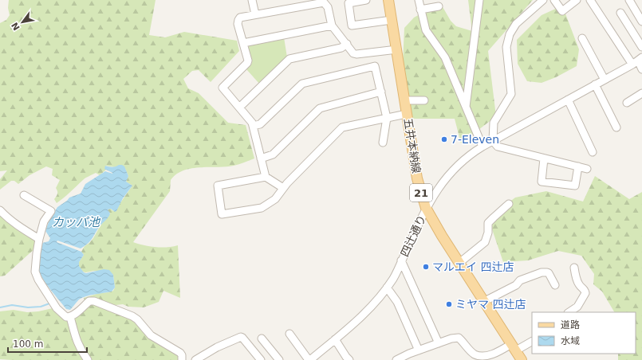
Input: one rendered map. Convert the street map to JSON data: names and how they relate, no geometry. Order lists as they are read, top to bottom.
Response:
{
  "streets": {
    "main road": ["五井本納線", "21"],
    "street": ["四辻通り"]
  },
  "crossings": [
    ["五井本納線", "四辻通り"]
  ],
  "water": ["カッパ池"],
  "places": ["7-Eleven", "マルエイ 四辻店", "ミヤマ 四辻店"],
  "legend": ["道路", "水域"],
  "scale_bar": "100 m",
  "north": "bottom left"
}
